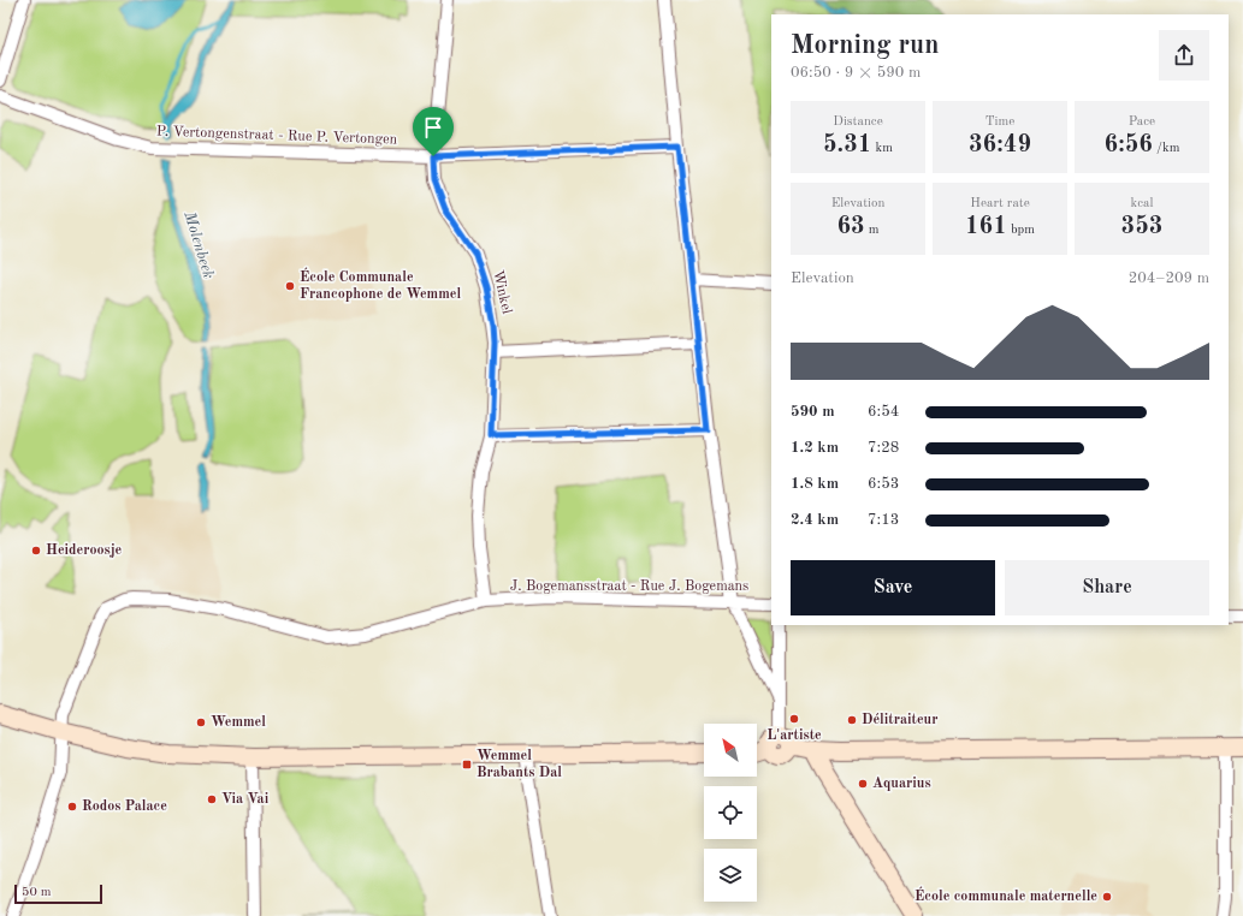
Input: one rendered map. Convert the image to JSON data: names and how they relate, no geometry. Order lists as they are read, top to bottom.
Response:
{
  "streets": {
    "street": ["P. Vertongenstraat - Rue P. Vertongen", "Winkel", "J. Bogemansstraat - Rue J. Bogemans"]
  },
  "crossings": [
    ["P. Vertongenstraat - Rue P. Vertongen", "Winkel"],
    ["Winkel", "J. Bogemansstraat - Rue J. Bogemans"]
  ],
  "water": ["Molenbeek"],
  "places": {
    "other": [
      "École Communale Francophone de Wemmel",
      "Heideroosje",
      "L'artiste",
      "Délitraiteur",
      "Wemmel",
      "Aquarius",
      "Via Vai",
      "Rodos Palace",
      "École communale maternelle"
    ],
    "transit": ["Wemmel Brabants Dal"]
  },
  "scale_bar": "50 m",
  "north": "top left",
  "page": {
    "heading": ["Morning run", "06:50 · 9 × 590 m"],
    "stats": [
      ["Distance", "5.31 km"],
      ["Time", "36:49"],
      ["Pace", "6:56 /km"],
      ["Elevation", "63 m"],
      ["Heart rate", "161 bpm"],
      ["kcal", "353"]
    ],
    "chart": ["Elevation", "204–209 m"],
    "list": [
      {
        "name": "590 m",
        "note": "6:54"
      },
      {
        "name": "1.2 km",
        "note": "7:28"
      },
      {
        "name": "1.8 km",
        "note": "6:53"
      },
      {
        "name": "2.4 km",
        "note": "7:13"
      }
    ],
    "buttons": ["Save", "Share"],
    "scale": "50 m"
  }
}
